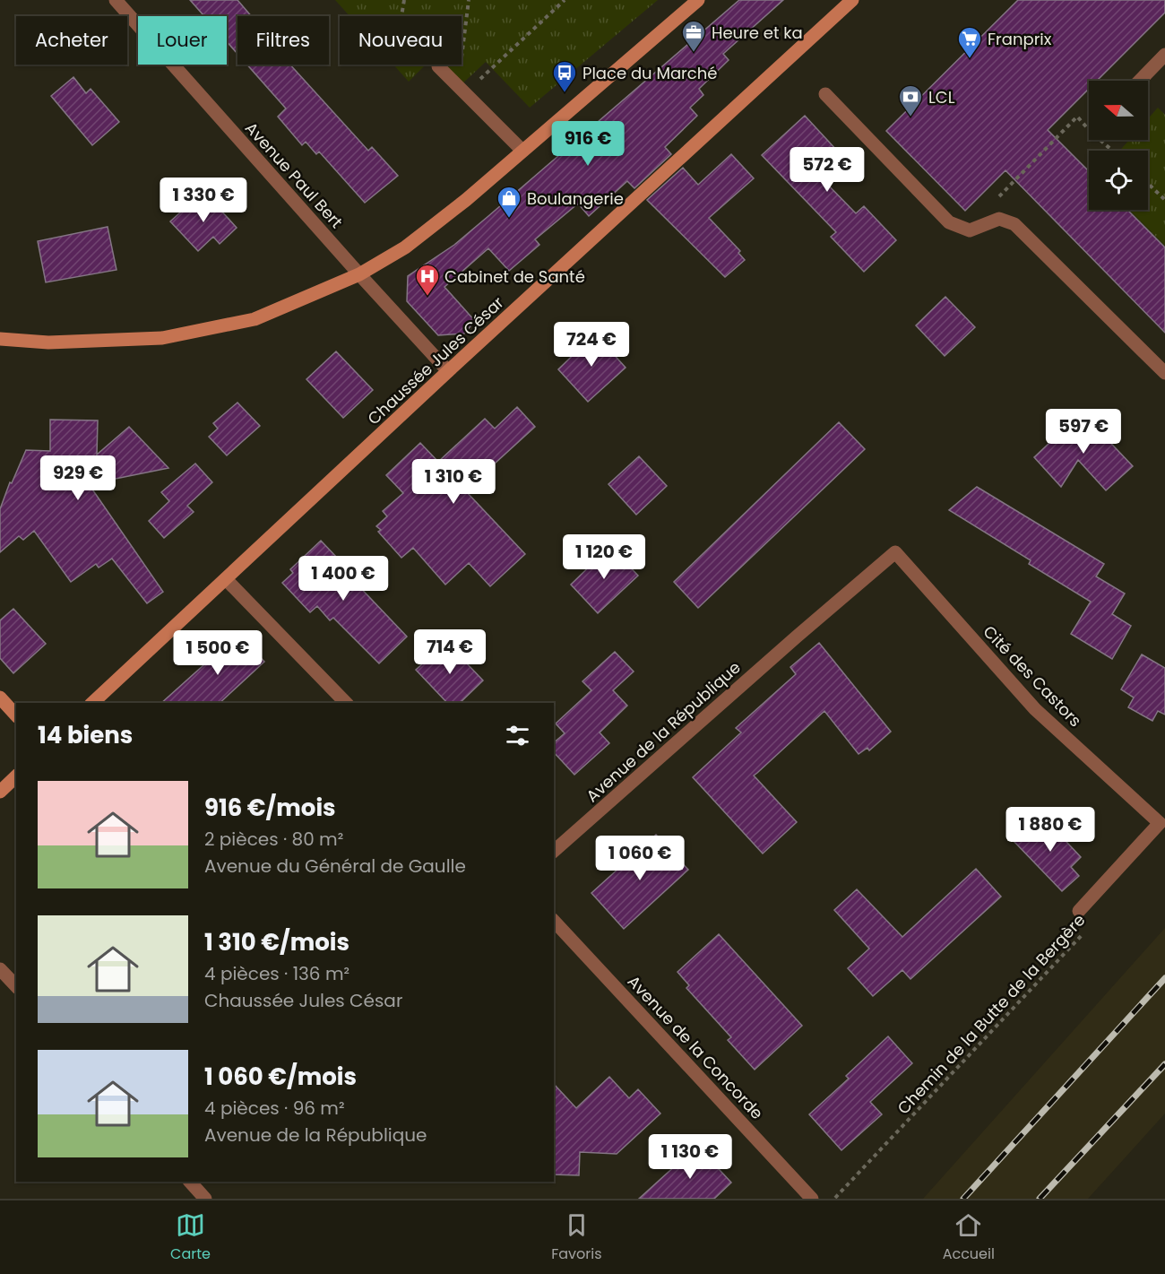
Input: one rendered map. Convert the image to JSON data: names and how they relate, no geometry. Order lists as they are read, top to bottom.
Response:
{
  "streets": {
    "street": [
      "Avenue Paul Bert",
      "Chaussée Jules César",
      "Cité des Castors",
      "Avenue de la République",
      "Avenue de la Concorde"
    ],
    "path": ["Chemin de la Butte de la Bergère"]
  },
  "crossings": [
    ["Avenue Paul Bert", "Chaussée Jules César"],
    ["Cité des Castors", "Avenue de la République"]
  ],
  "places": {
    "office": ["Heure et ka"],
    "supermarket": ["Franprix"],
    "bus stop": ["Place du Marché"],
    "bank": ["LCL"],
    "shop": ["Boulangerie"],
    "hospital": ["Cabinet de Santé"]
  },
  "north": "left",
  "page": {
    "chip": [
      "Acheter",
      "Louer",
      "Filtres",
      "Nouveau"
    ],
    "price": [
      "916 €",
      "572 €",
      "1 330 €",
      "724 €",
      "597 €",
      "929 €",
      "1 310 €",
      "1 120 €",
      "1 400 €",
      "714 €",
      "1 500 €",
      "1 880 €",
      "1 060 €",
      "1 130 €"
    ],
    "heading": "14 biens",
    "list": [
      {
        "name": "916 €/mois",
        "note": "2 pièces · 80 m² · Avenue du Général de Gaulle"
      },
      {
        "name": "1 310 €/mois",
        "note": "4 pièces · 136 m² · Chaussée Jules César"
      },
      {
        "name": "1 060 €/mois",
        "note": "4 pièces · 96 m² · Avenue de la République"
      }
    ],
    "tabs": ["Carte", "Favoris", "Accueil"]
  }
}
